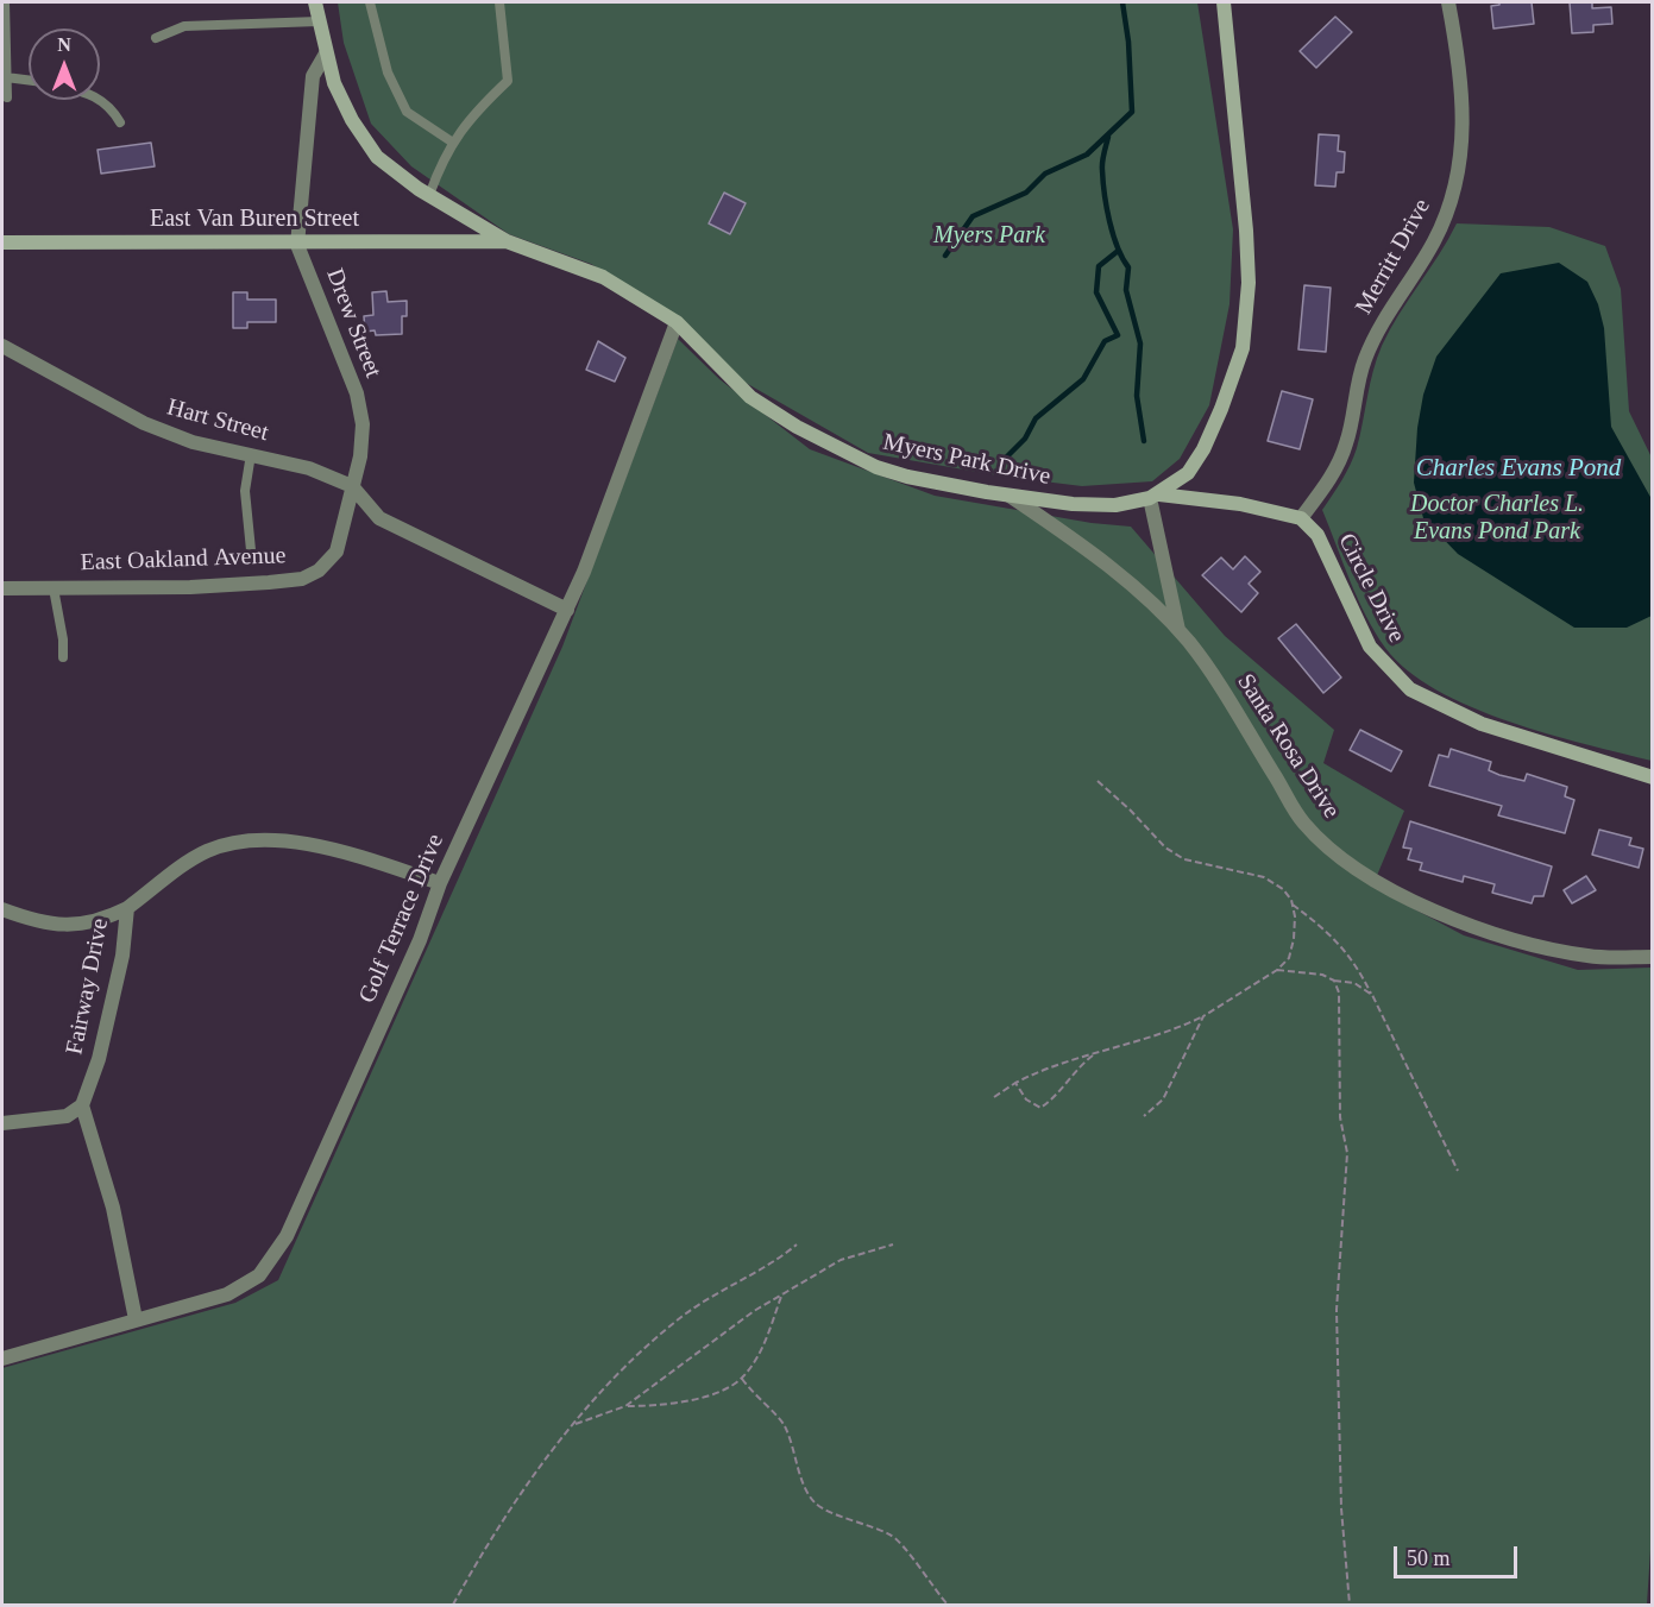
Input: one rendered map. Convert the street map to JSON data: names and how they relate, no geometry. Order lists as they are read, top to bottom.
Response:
{
  "streets": {
    "street": [
      "East Van Buren Street",
      "Merritt Drive",
      "Drew Street",
      "Hart Street",
      "Myers Park Drive",
      "East Oakland Avenue",
      "Circle Drive",
      "Santa Rosa Drive",
      "Golf Terrace Drive",
      "Fairway Drive"
    ]
  },
  "crossings": [
    ["East Van Buren Street", "Drew Street"],
    ["East Van Buren Street", "Myers Park Drive"],
    ["Merritt Drive", "Circle Drive"],
    ["Drew Street", "Hart Street"],
    ["Drew Street", "Myers Park Drive"],
    ["Drew Street", "East Oakland Avenue"],
    ["Hart Street", "East Oakland Avenue"],
    ["Myers Park Drive", "Santa Rosa Drive"],
    ["Myers Park Drive", "Golf Terrace Drive"],
    ["Golf Terrace Drive", "Fairway Drive"]
  ],
  "water": ["Charles Evans Pond"],
  "parks": ["Myers Park", "Doctor Charles L. Evans Pond Park"],
  "scale_bar": "50 m",
  "north": "top"
}
